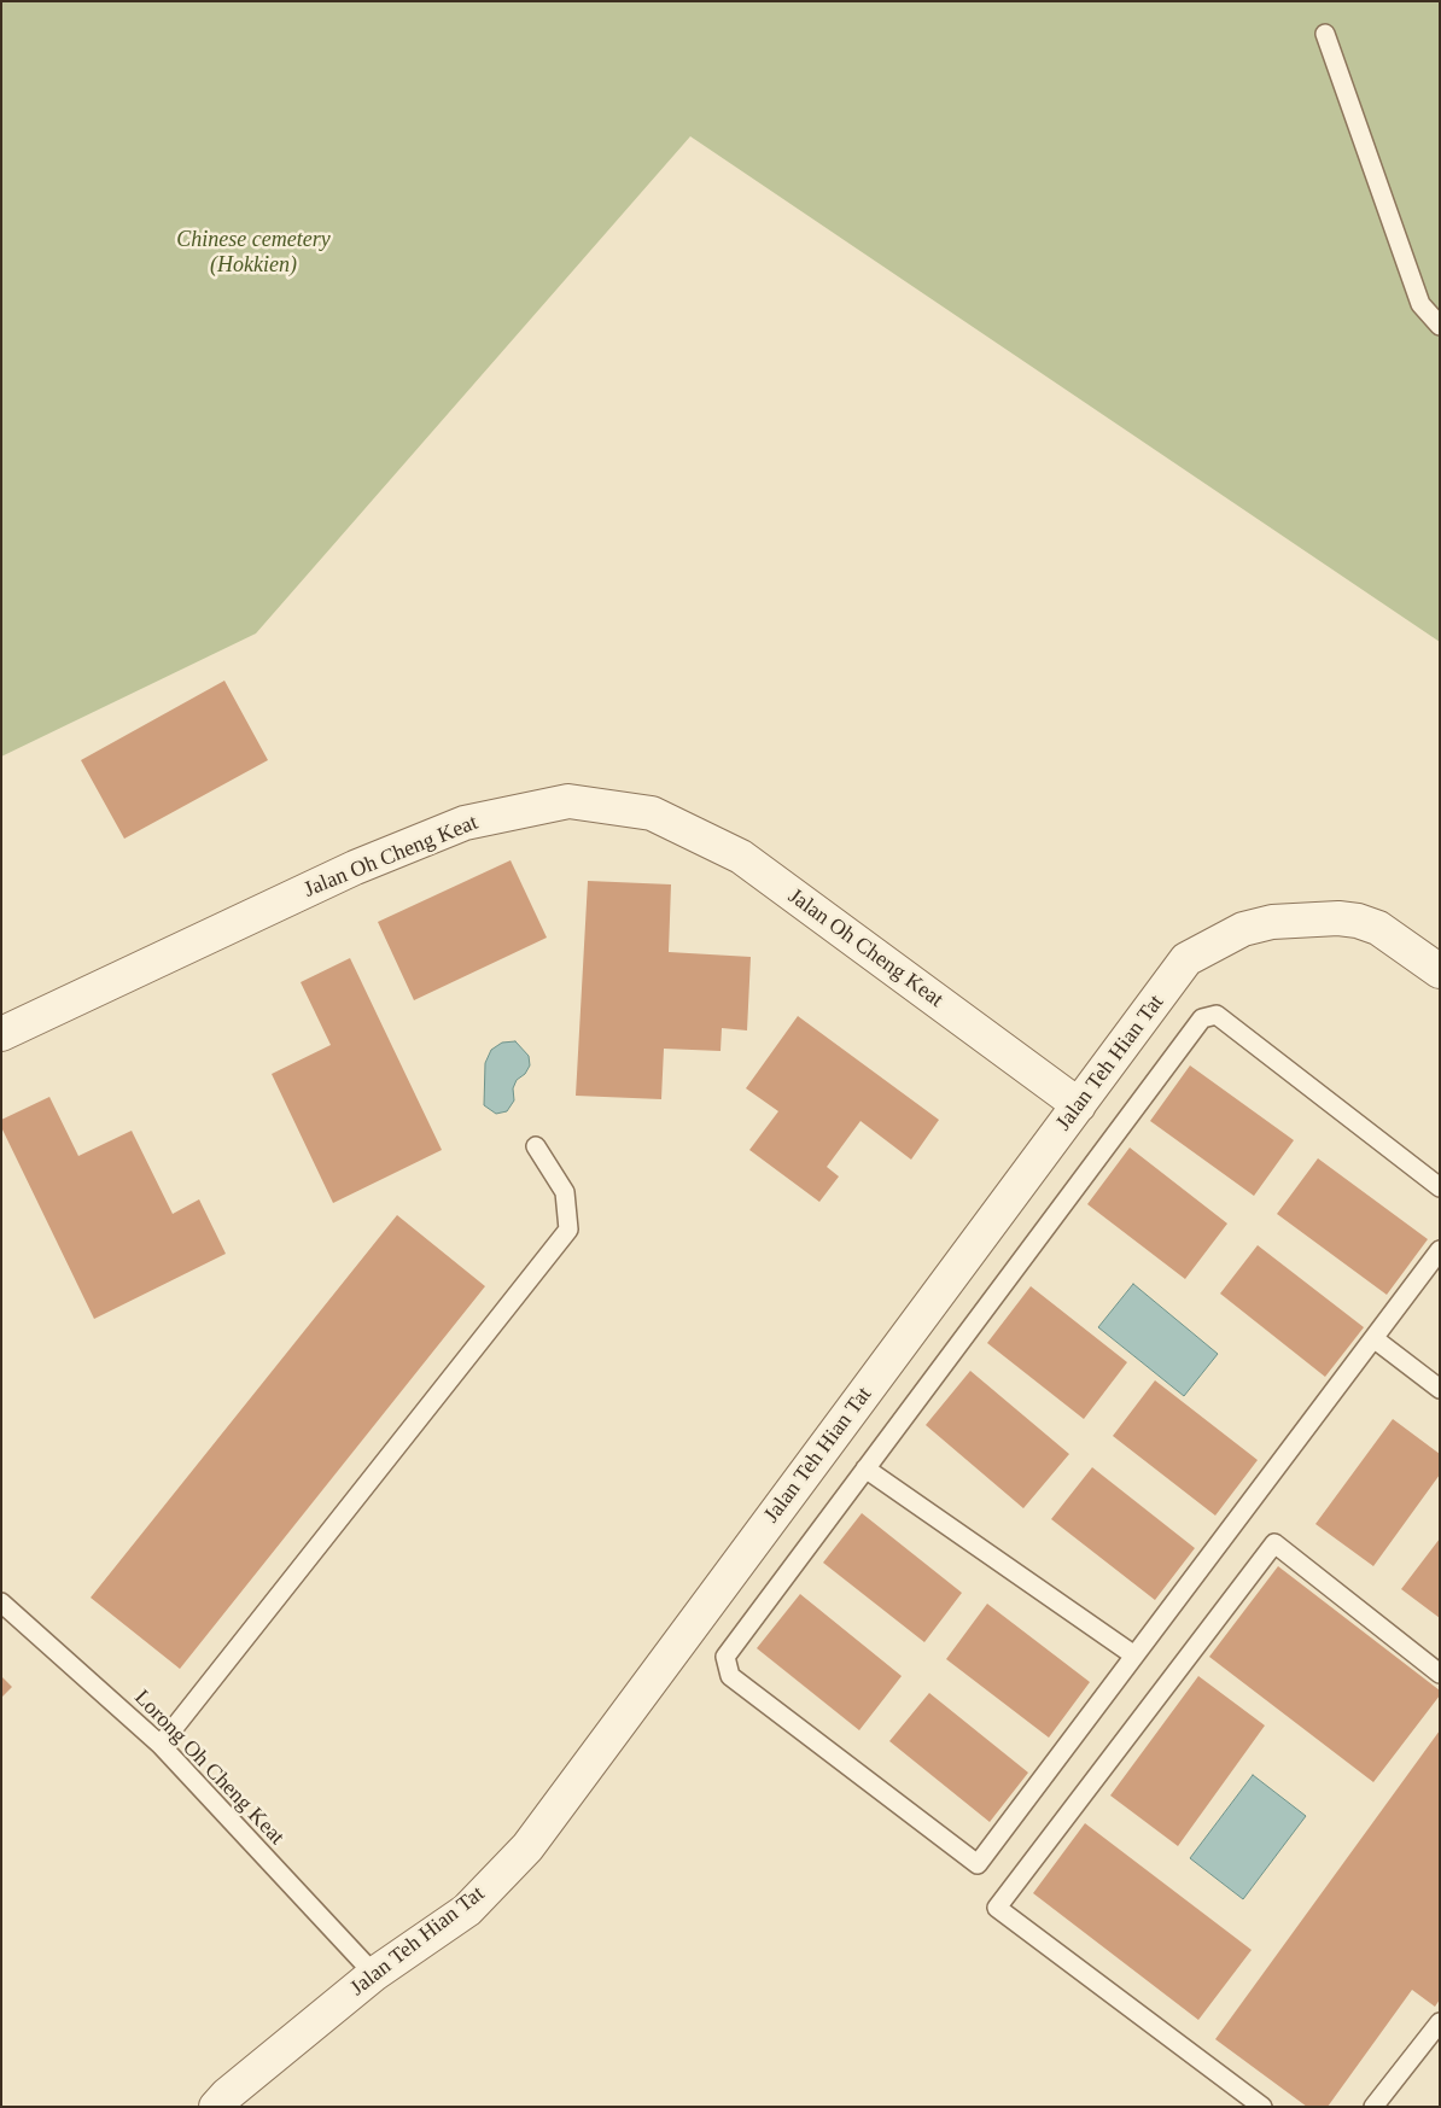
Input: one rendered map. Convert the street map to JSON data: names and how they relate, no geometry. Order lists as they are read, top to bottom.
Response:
{
  "streets": {
    "street": ["Jalan Oh Cheng Keat", "Jalan Teh Hian Tat"],
    "lane": ["Lorong Oh Cheng Keat"]
  },
  "crossings": [
    ["Jalan Oh Cheng Keat", "Jalan Teh Hian Tat"],
    ["Jalan Teh Hian Tat", "Lorong Oh Cheng Keat"]
  ],
  "parks": ["Chinese cemetery (Hokkien)"]
}
